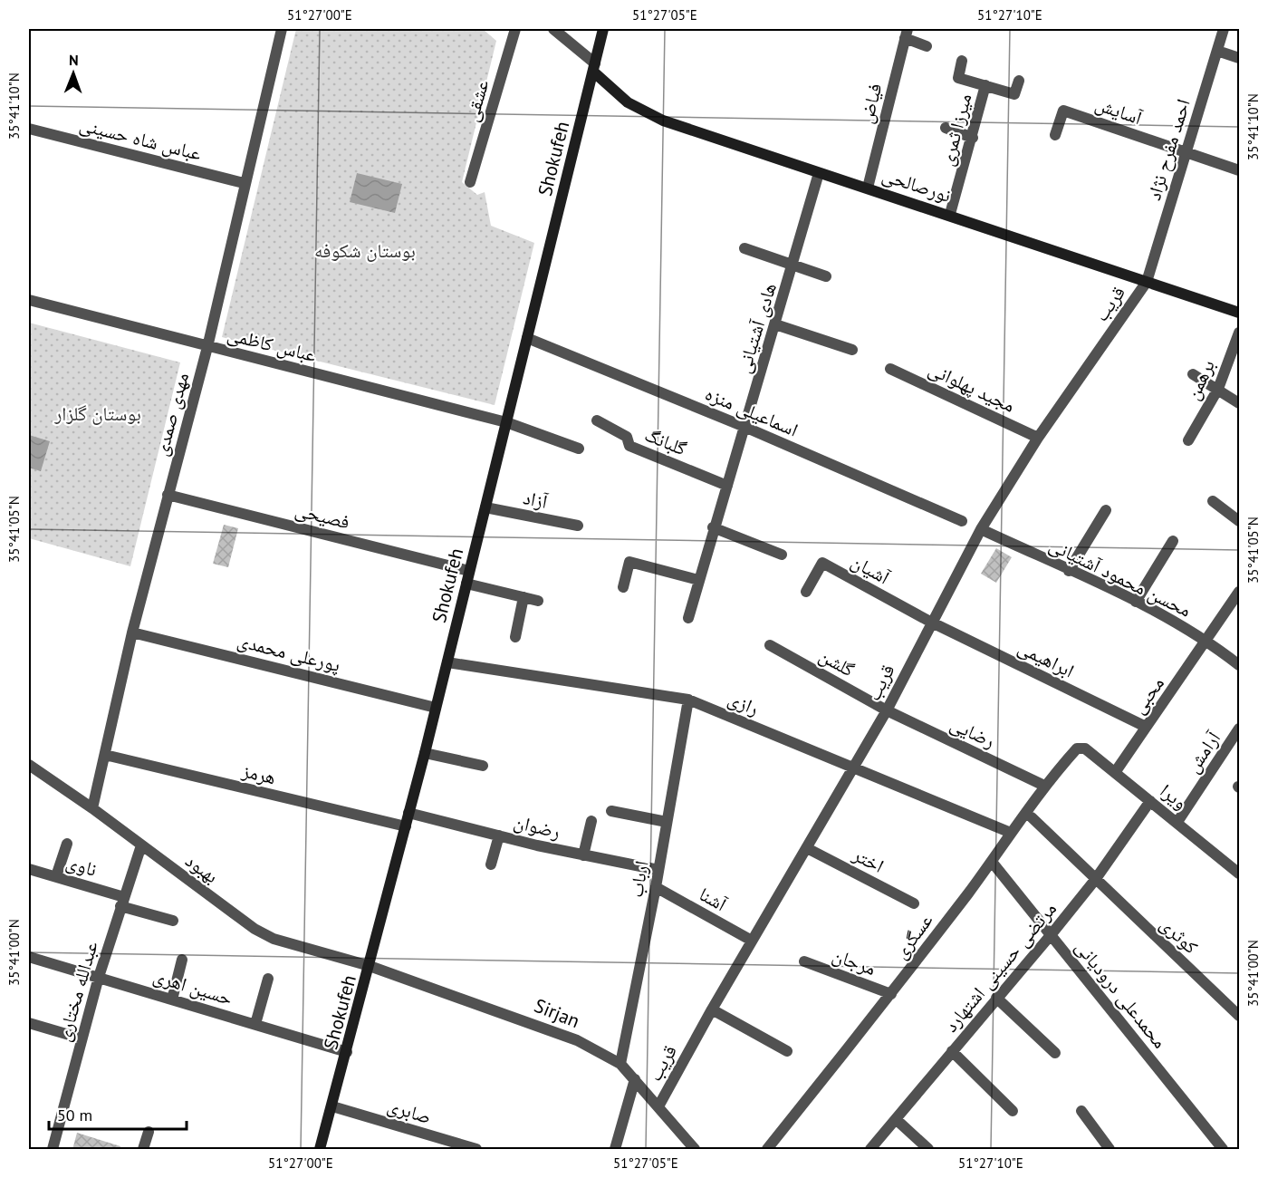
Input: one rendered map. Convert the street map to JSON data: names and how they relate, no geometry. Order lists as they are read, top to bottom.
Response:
{
  "streets": {
    "main road": ["Shokufeh", "نورصالحی"],
    "street": [
      "عشقی",
      "فیاض",
      "آسایش",
      "میرزا ثمری",
      "عباس شاه حسینی",
      "احمد مفرح نژاد",
      "قریب",
      "هادی آشتیانی",
      "عباس کاظمی",
      "برهمن",
      "مجید پهلوانی",
      "اسماعیلی منزه",
      "مهدی صمدی",
      "گلبانگ",
      "آزاد",
      "فصیحی",
      "آشیان",
      "محسن محمود آشتیانی",
      "پورعلی محمدی",
      "ابراهیمی",
      "گلشن",
      "محبی",
      "رازی",
      "رضایی",
      "آرامش",
      "هرمز",
      "ویرا",
      "رضوان",
      "اختر",
      "ناوی",
      "بهبود",
      "ارباب",
      "آشنا",
      "کوثری",
      "عسگری",
      "مرجان",
      "مرتضی حسینی اشتهارد",
      "حسین اهری",
      "عبدالله مختاری",
      "محمدعلی درودیانی",
      "Sirjan",
      "صابری"
    ]
  },
  "crossings": [
    ["فیاض", "نورصالحی"],
    ["آسایش", "احمد مفرح نژاد"],
    ["میرزا ثمری", "نورصالحی"],
    ["عباس شاه حسینی", "مهدی صمدی"],
    ["احمد مفرح نژاد", "نورصالحی"],
    ["احمد مفرح نژاد", "قریب"],
    ["Shokufeh", "نورصالحی"],
    ["Shokufeh", "عباس کاظمی"],
    ["Shokufeh", "اسماعیلی منزه"],
    ["Shokufeh", "آزاد"],
    ["Shokufeh", "فصیحی"],
    ["Shokufeh", "پورعلی محمدی"],
    ["Shokufeh", "رازی"],
    ["Shokufeh", "هرمز"],
    ["Shokufeh", "رضوان"],
    ["Shokufeh", "بهبود"],
    ["Shokufeh", "حسین اهری"],
    ["Shokufeh", "Sirjan"],
    ["Shokufeh", "صابری"],
    ["نورصالحی", "قریب"],
    ["نورصالحی", "هادی آشتیانی"],
    ["قریب", "مجید پهلوانی"],
    ["قریب", "آشیان"],
    ["قریب", "محسن محمود آشتیانی"],
    ["قریب", "ابراهیمی"],
    ["قریب", "گلشن"],
    ["قریب", "رازی"],
    ["قریب", "رضایی"],
    ["قریب", "اختر"],
    ["قریب", "آشنا"],
    ["قریب", "Sirjan"],
    ["هادی آشتیانی", "اسماعیلی منزه"],
    ["هادی آشتیانی", "گلبانگ"],
    ["عباس کاظمی", "مهدی صمدی"],
    ["مهدی صمدی", "فصیحی"],
    ["مهدی صمدی", "پورعلی محمدی"],
    ["مهدی صمدی", "هرمز"],
    ["مهدی صمدی", "بهبود"],
    ["آشیان", "ابراهیمی"],
    ["محسن محمود آشتیانی", "محبی"],
    ["ابراهیمی", "محبی"],
    ["گلشن", "رضایی"],
    ["محبی", "ویرا"],
    ["رازی", "ارباب"],
    ["رازی", "عسگری"],
    ["رضایی", "عسگری"],
    ["آرامش", "ویرا"],
    ["ویرا", "عسگری"],
    ["ویرا", "مرتضی حسینی اشتهارد"],
    ["رضوان", "ارباب"],
    ["ناوی", "عبدالله مختاری"],
    ["بهبود", "عبدالله مختاری"],
    ["بهبود", "Sirjan"],
    ["ارباب", "آشنا"],
    ["ارباب", "Sirjan"],
    ["کوثری", "مرتضی حسینی اشتهارد"],
    ["عسگری", "مرجان"],
    ["عسگری", "محمدعلی درودیانی"],
    ["مرتضی حسینی اشتهارد", "محمدعلی درودیانی"],
    ["حسین اهری", "عبدالله مختاری"]
  ],
  "parks": ["بوستان شکوفه", "بوستان گلزار"],
  "scale_bar": "50 m",
  "north": "top",
  "coordinates": [
    "51°27'00\"E",
    "51°27'05\"E",
    "51°27'10\"E",
    "35°41'10\"N",
    "35°41'05\"N",
    "35°41'00\"N"
  ]
}
